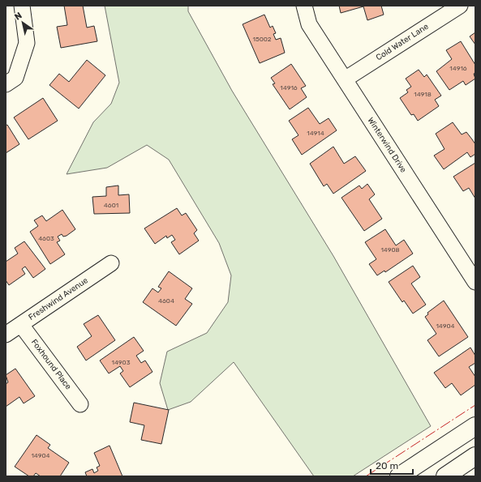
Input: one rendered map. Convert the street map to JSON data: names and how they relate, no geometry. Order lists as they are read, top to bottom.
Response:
{
  "streets": {
    "street": [
      "Cold Water Lane",
      "Winterwind Drive",
      "Freshwind Avenue",
      "Foxhound Place"
    ]
  },
  "crossings": [
    ["Cold Water Lane", "Winterwind Drive"],
    ["Freshwind Avenue", "Foxhound Place"]
  ],
  "house_numbers": [
    "15002",
    "14916",
    "14916",
    "14918",
    "14914",
    "4601",
    "4603",
    "14908",
    "4604",
    "14904",
    "14903",
    "14904"
  ],
  "scale_bar": "20 m",
  "north": "top left"
}
